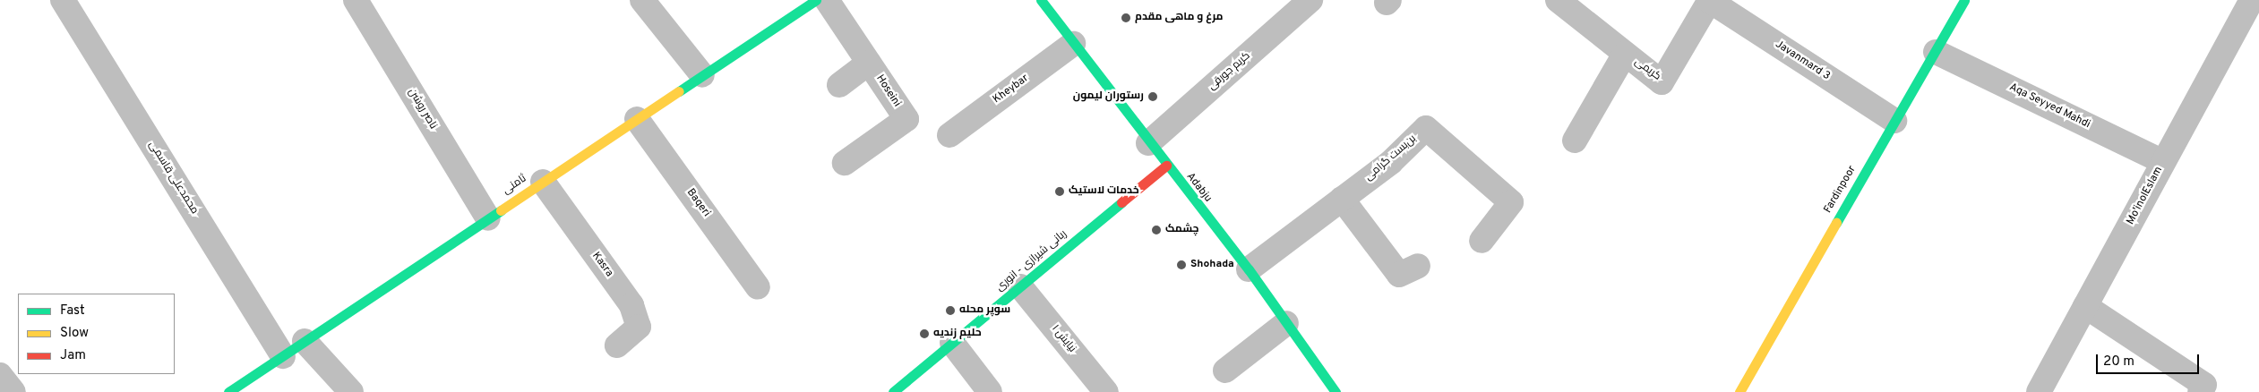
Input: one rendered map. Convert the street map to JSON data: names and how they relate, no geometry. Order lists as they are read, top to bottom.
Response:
{
  "streets": {
    "street": [
      "Javanmard 3",
      "کریمی",
      "کریم جورقی",
      "Kheybar",
      "Hoseini",
      "Aqa Seyyed Mahdi",
      "ناصر روشن",
      "بن‌بست گرامی",
      "محمدعلی قاسمی",
      "ثامنی",
      "Adabju",
      "Fardinpoor",
      "Mo'inolEslam",
      "Baqeri",
      "ربانی شیرازی - انوری",
      "Kasra",
      "نیایش ۱"
    ]
  },
  "crossings": [
    ["Javanmard 3", "کریمی"],
    ["Javanmard 3", "Fardinpoor"],
    ["کریم جورقی", "Adabju"],
    ["Kheybar", "Adabju"],
    ["Hoseini", "ثامنی"],
    ["Aqa Seyyed Mahdi", "Fardinpoor"],
    ["Aqa Seyyed Mahdi", "Mo'inolEslam"],
    ["ناصر روشن", "ثامنی"],
    ["بن‌بست گرامی", "Adabju"],
    ["محمدعلی قاسمی", "ثامنی"],
    ["ثامنی", "Baqeri"],
    ["ثامنی", "Kasra"],
    ["Adabju", "ربانی شیرازی - انوری"],
    ["ربانی شیرازی - انوری", "نیایش ۱"]
  ],
  "places": [
    "مرغ و ماهی مقدم",
    "رستوران لیمون",
    "خدمات لاستیک",
    "چشمک",
    "Shohada",
    "سوپر محله",
    "حلیم زندیه"
  ],
  "legend": ["Fast", "Slow", "Jam"],
  "scale_bar": "20 m"
}
